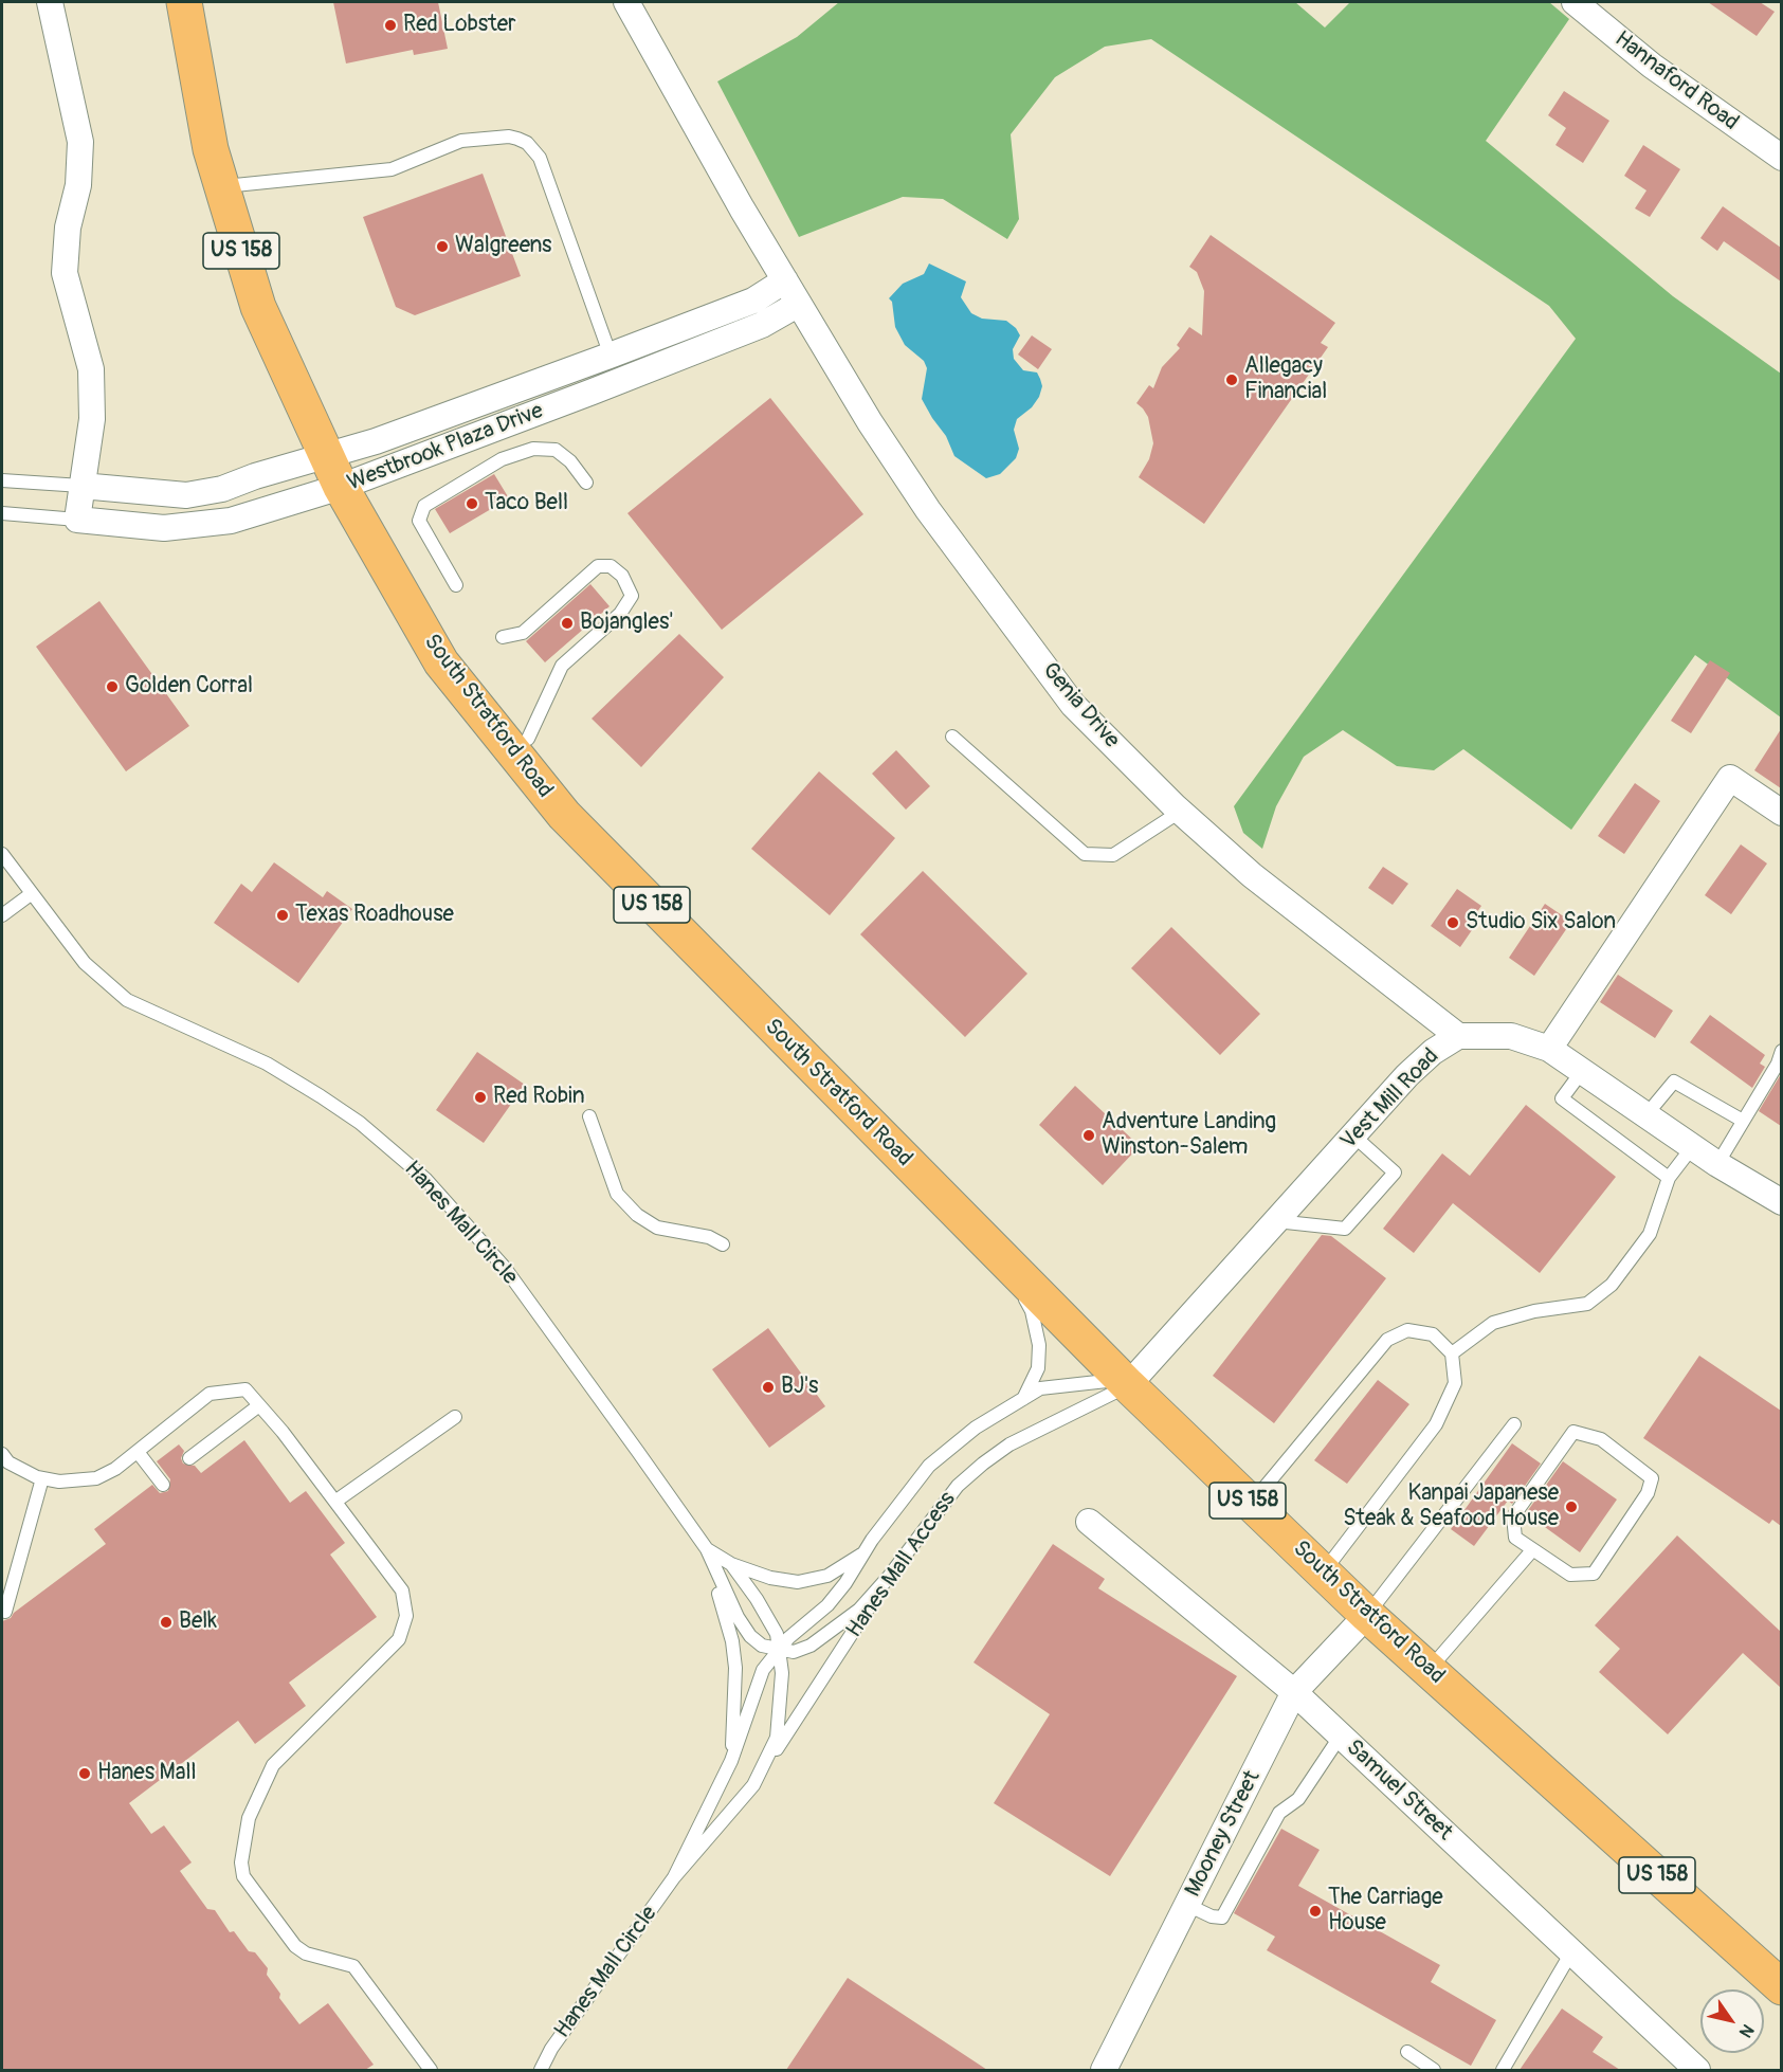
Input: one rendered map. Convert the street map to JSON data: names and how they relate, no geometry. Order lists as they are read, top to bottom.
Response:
{
  "streets": {
    "main road": ["US 158", "South Stratford Road"],
    "street": [
      "Hannaford Road",
      "Westbrook Plaza Drive",
      "Genia Drive",
      "Vest Mill Road",
      "Samuel Street",
      "Mooney Street"
    ],
    "lane": ["Hanes Mall Circle", "Hanes Mall Access"]
  },
  "crossings": [
    ["Westbrook Plaza Drive", "Genia Drive"],
    ["Westbrook Plaza Drive", "South Stratford Road"],
    ["Genia Drive", "Vest Mill Road"],
    ["South Stratford Road", "Vest Mill Road"],
    ["South Stratford Road", "Hanes Mall Access"],
    ["South Stratford Road", "Mooney Street"],
    ["Vest Mill Road", "Hanes Mall Access"],
    ["Hanes Mall Circle", "Hanes Mall Access"],
    ["Samuel Street", "Mooney Street"]
  ],
  "places": [
    "Red Lobster",
    "Walgreens",
    "Allegacy Financial",
    "Taco Bell",
    "Bojangles'",
    "Golden Corral",
    "Texas Roadhouse",
    "Studio Six Salon",
    "Red Robin",
    "Adventure Landing Winston-Salem",
    "BJ's",
    "Kanpai Japanese Steak & Seafood House",
    "Belk",
    "Hanes Mall",
    "The Carriage House"
  ],
  "north": "bottom right"
}
